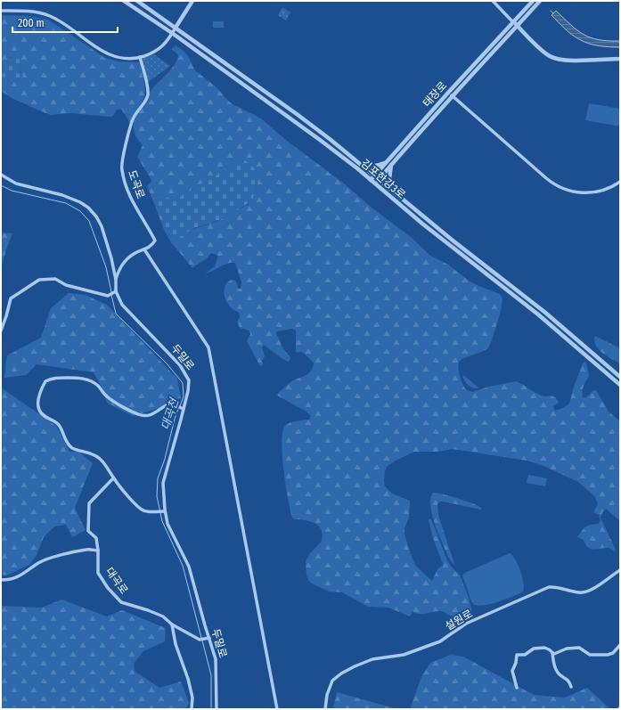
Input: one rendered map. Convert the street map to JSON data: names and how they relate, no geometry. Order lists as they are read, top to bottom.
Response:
{
  "streets": {
    "street": [
      "태장로",
      "김포한강3로",
      "도곡로",
      "두밀로",
      "대곡로",
      "설원로"
    ]
  },
  "crossings": [
    ["태장로", "김포한강3로"],
    ["두밀로", "대곡로"]
  ],
  "water": ["대곡천"],
  "scale_bar": "200 m"
}
